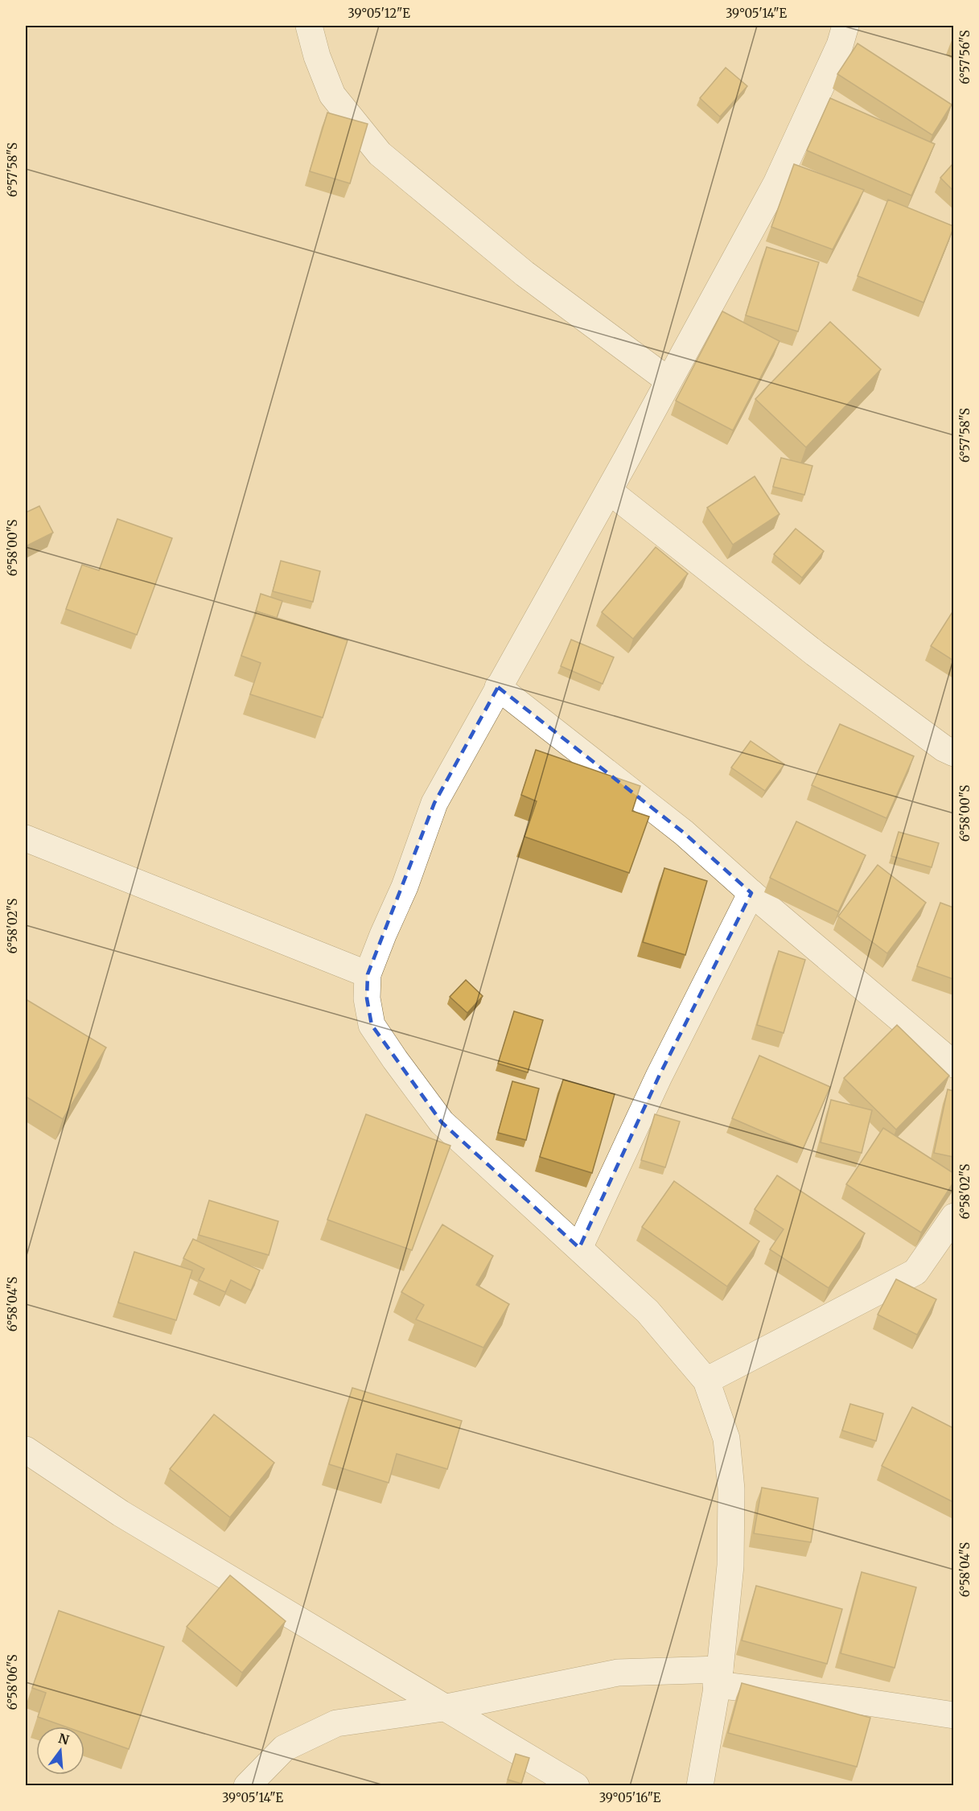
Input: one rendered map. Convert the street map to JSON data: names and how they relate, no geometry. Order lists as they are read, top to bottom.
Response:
{
  "north": "top",
  "coordinates": [
    "39°05'12\"E",
    "39°05'14\"E",
    "6°57'56\"S",
    "6°57'58\"S",
    "6°58'00\"S",
    "6°58'02\"S",
    "6°58'04\"S",
    "6°58'06\"S",
    "39°05'16\"E"
  ]
}
